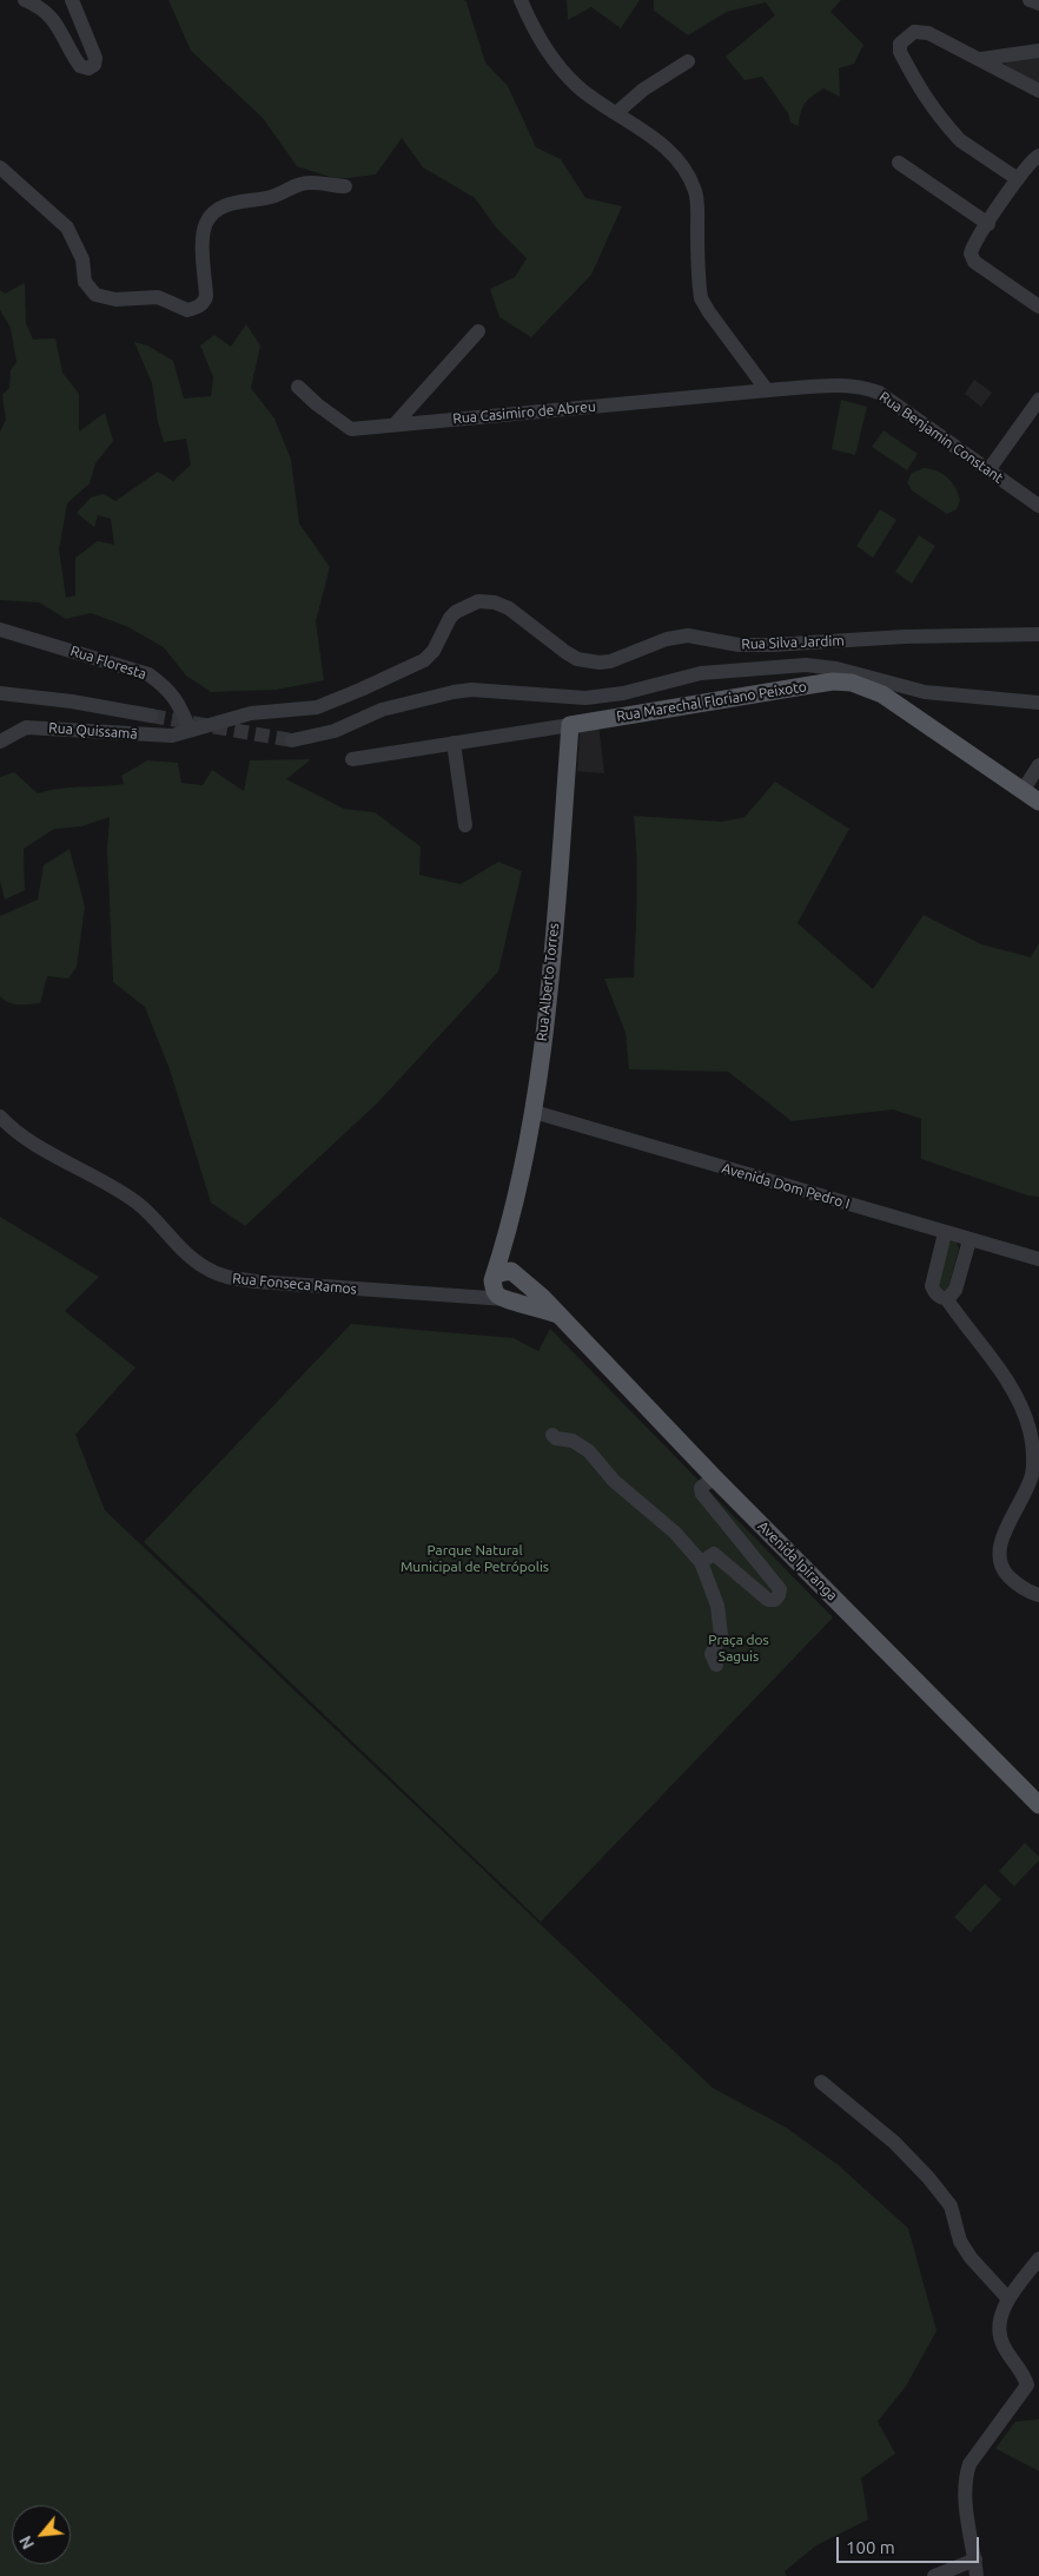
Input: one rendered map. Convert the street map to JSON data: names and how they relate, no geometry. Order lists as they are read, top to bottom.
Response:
{
  "streets": {
    "main road": ["Rua Marechal Floriano Peixoto", "Rua Alberto Torres", "Avenida Ipiranga"],
    "street": [
      "Rua Casimiro de Abreu",
      "Rua Benjamin Constant",
      "Rua Silva Jardim",
      "Rua Floresta",
      "Rua Quissamã",
      "Avenida Dom Pedro I",
      "Rua Fonseca Ramos"
    ]
  },
  "crossings": [
    ["Rua Casimiro de Abreu", "Rua Benjamin Constant"],
    ["Rua Silva Jardim", "Rua Floresta"],
    ["Rua Silva Jardim", "Rua Quissamã"],
    ["Rua Floresta", "Rua Quissamã"],
    ["Rua Marechal Floriano Peixoto", "Rua Alberto Torres"],
    ["Rua Alberto Torres", "Avenida Dom Pedro I"],
    ["Rua Alberto Torres", "Rua Fonseca Ramos"],
    ["Rua Alberto Torres", "Avenida Ipiranga"],
    ["Rua Fonseca Ramos", "Avenida Ipiranga"]
  ],
  "parks": ["Parque Natural Municipal de Petrópolis", "Praça dos Saguis"],
  "scale_bar": "100 m",
  "north": "bottom left"
}
